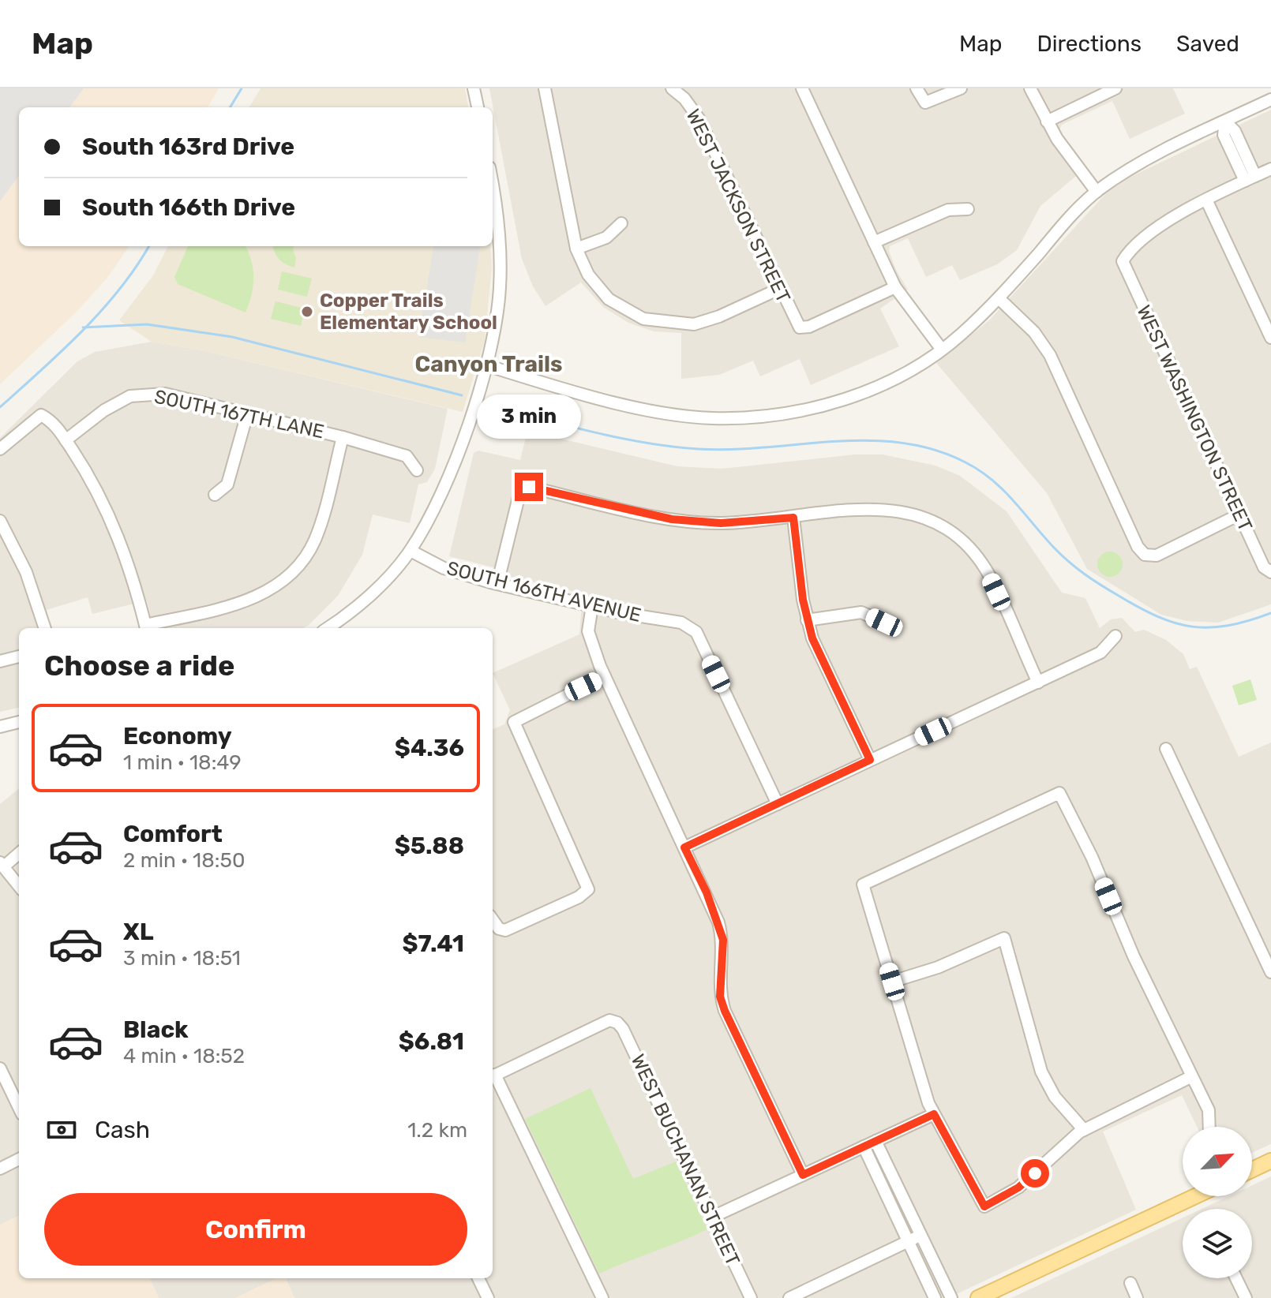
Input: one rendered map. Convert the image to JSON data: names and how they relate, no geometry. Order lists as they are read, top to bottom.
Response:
{
  "streets": {
    "street": [
      "WEST JACKSON STREET",
      "SOUTH 167TH LANE",
      "WEST WASHINGTON STREET",
      "SOUTH 166TH AVENUE",
      "WEST BUCHANAN STREET"
    ]
  },
  "districts": ["Canyon Trails"],
  "places": ["Copper Trails Elementary School"],
  "north": "top right",
  "page": {
    "header": "Map",
    "nav": ["Map", "Directions", "Saved"],
    "banner": ["South 163rd Drive", "South 166th Drive"],
    "bubble": "3 min",
    "heading": "Choose a ride",
    "list": [
      {
        "name": "Economy",
        "note": "1 min · 18:49",
        "value": "$4.36"
      },
      {
        "name": "Comfort",
        "note": "2 min · 18:50",
        "value": "$5.88"
      },
      {
        "name": "XL",
        "note": "3 min · 18:51",
        "value": "$7.41"
      },
      {
        "name": "Black",
        "note": "4 min · 18:52",
        "value": "$6.81"
      }
    ],
    "pay": ["Cash", "1.2 km"],
    "buttons": "Confirm"
  }
}
